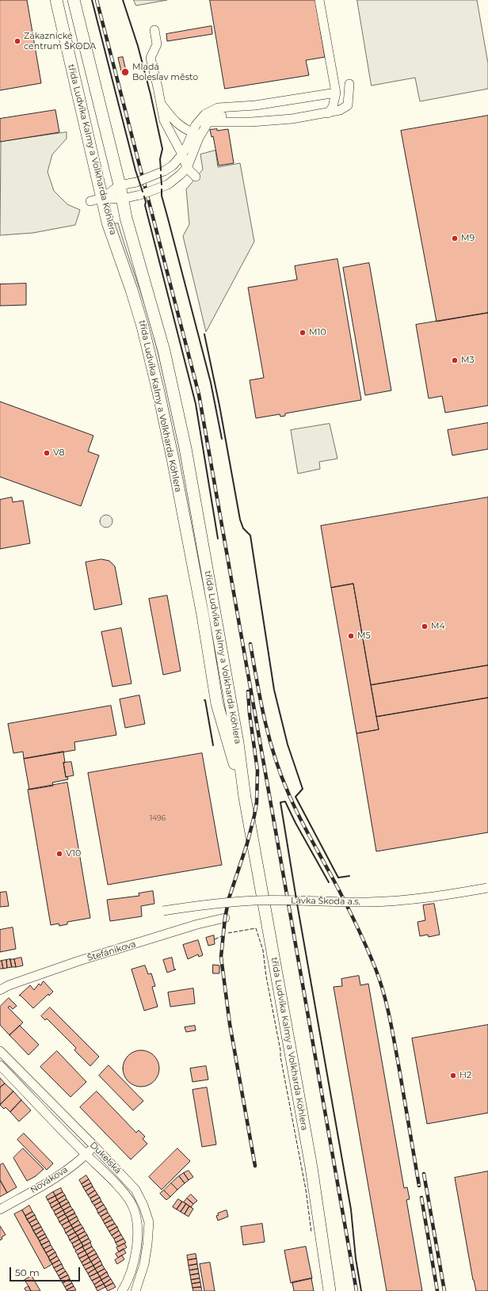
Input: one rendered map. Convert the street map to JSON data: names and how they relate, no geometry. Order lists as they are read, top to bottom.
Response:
{
  "streets": {
    "street": [
      "třída Ludvíka Kalmy a Volkharda Köhlera",
      "Lávka Škoda a.s.",
      "Štefánikova",
      "Dukelská",
      "Novákova"
    ]
  },
  "crossings": [
    ["Dukelská", "Novákova"]
  ],
  "places": [
    "Zákaznické centrum ŠKODA",
    "Mladá Boleslav město",
    "M9",
    "M10",
    "M3",
    "V8",
    "M4",
    "M5",
    "V10",
    "H2"
  ],
  "house_numbers": ["1496"],
  "scale_bar": "50 m"
}
